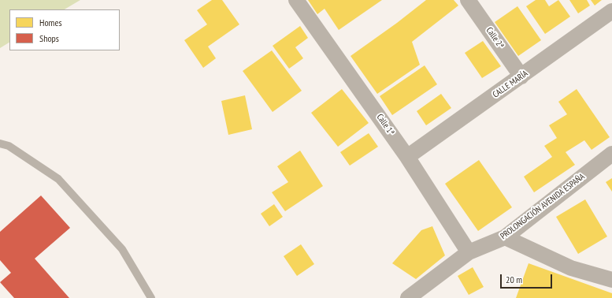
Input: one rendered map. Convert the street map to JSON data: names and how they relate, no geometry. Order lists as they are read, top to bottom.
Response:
{
  "streets": {
    "street": [
      "Calle 2ª",
      "CALLE MARÍA",
      "Calle 1ª",
      "PROLONGACIÓN AVENIDA ESPAÑA"
    ]
  },
  "crossings": [
    ["Calle 2ª", "CALLE MARÍA"],
    ["CALLE MARÍA", "Calle 1ª"],
    ["Calle 1ª", "PROLONGACIÓN AVENIDA ESPAÑA"]
  ],
  "legend": ["Homes", "Shops"],
  "scale_bar": "20 m"
}
